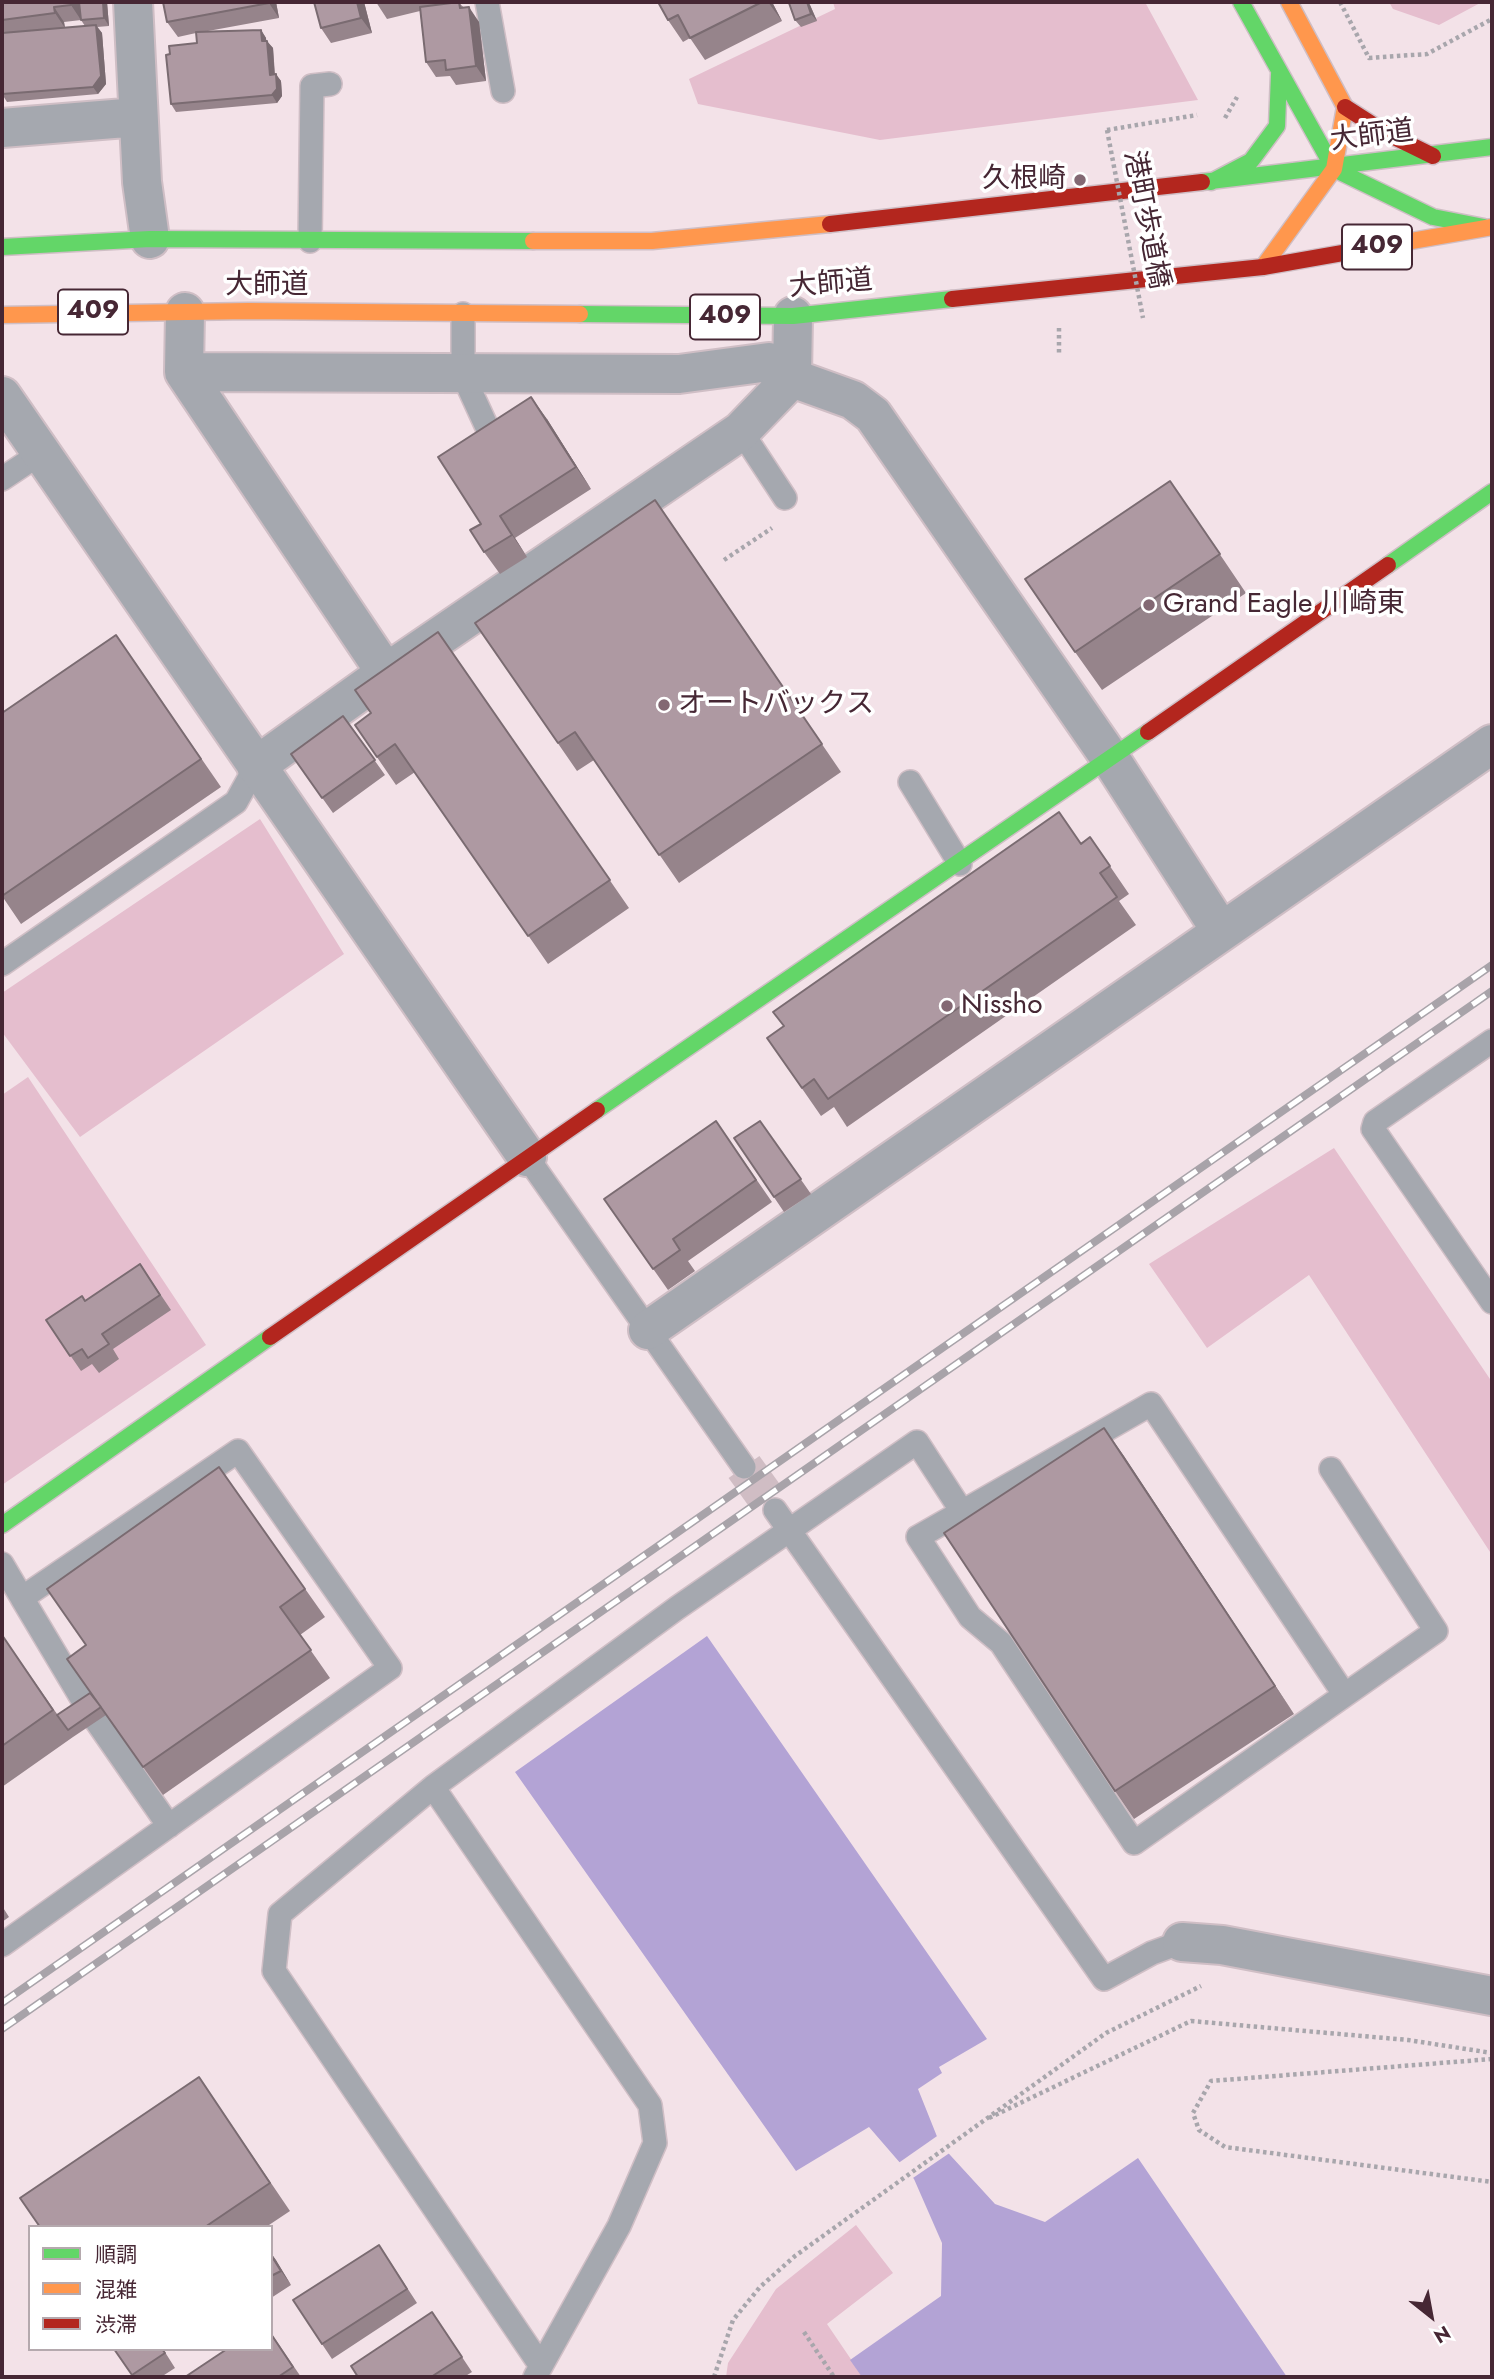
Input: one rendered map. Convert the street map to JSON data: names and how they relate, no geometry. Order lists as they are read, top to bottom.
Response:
{
  "streets": {
    "main road": ["大師道", "409"],
    "path": ["港町歩道橋"]
  },
  "places": [
    "久根崎",
    "Grand Eagle 川崎東",
    "オートバックス",
    "Nissho"
  ],
  "legend": ["順調", "混雑", "渋滞"],
  "north": "bottom right"
}
